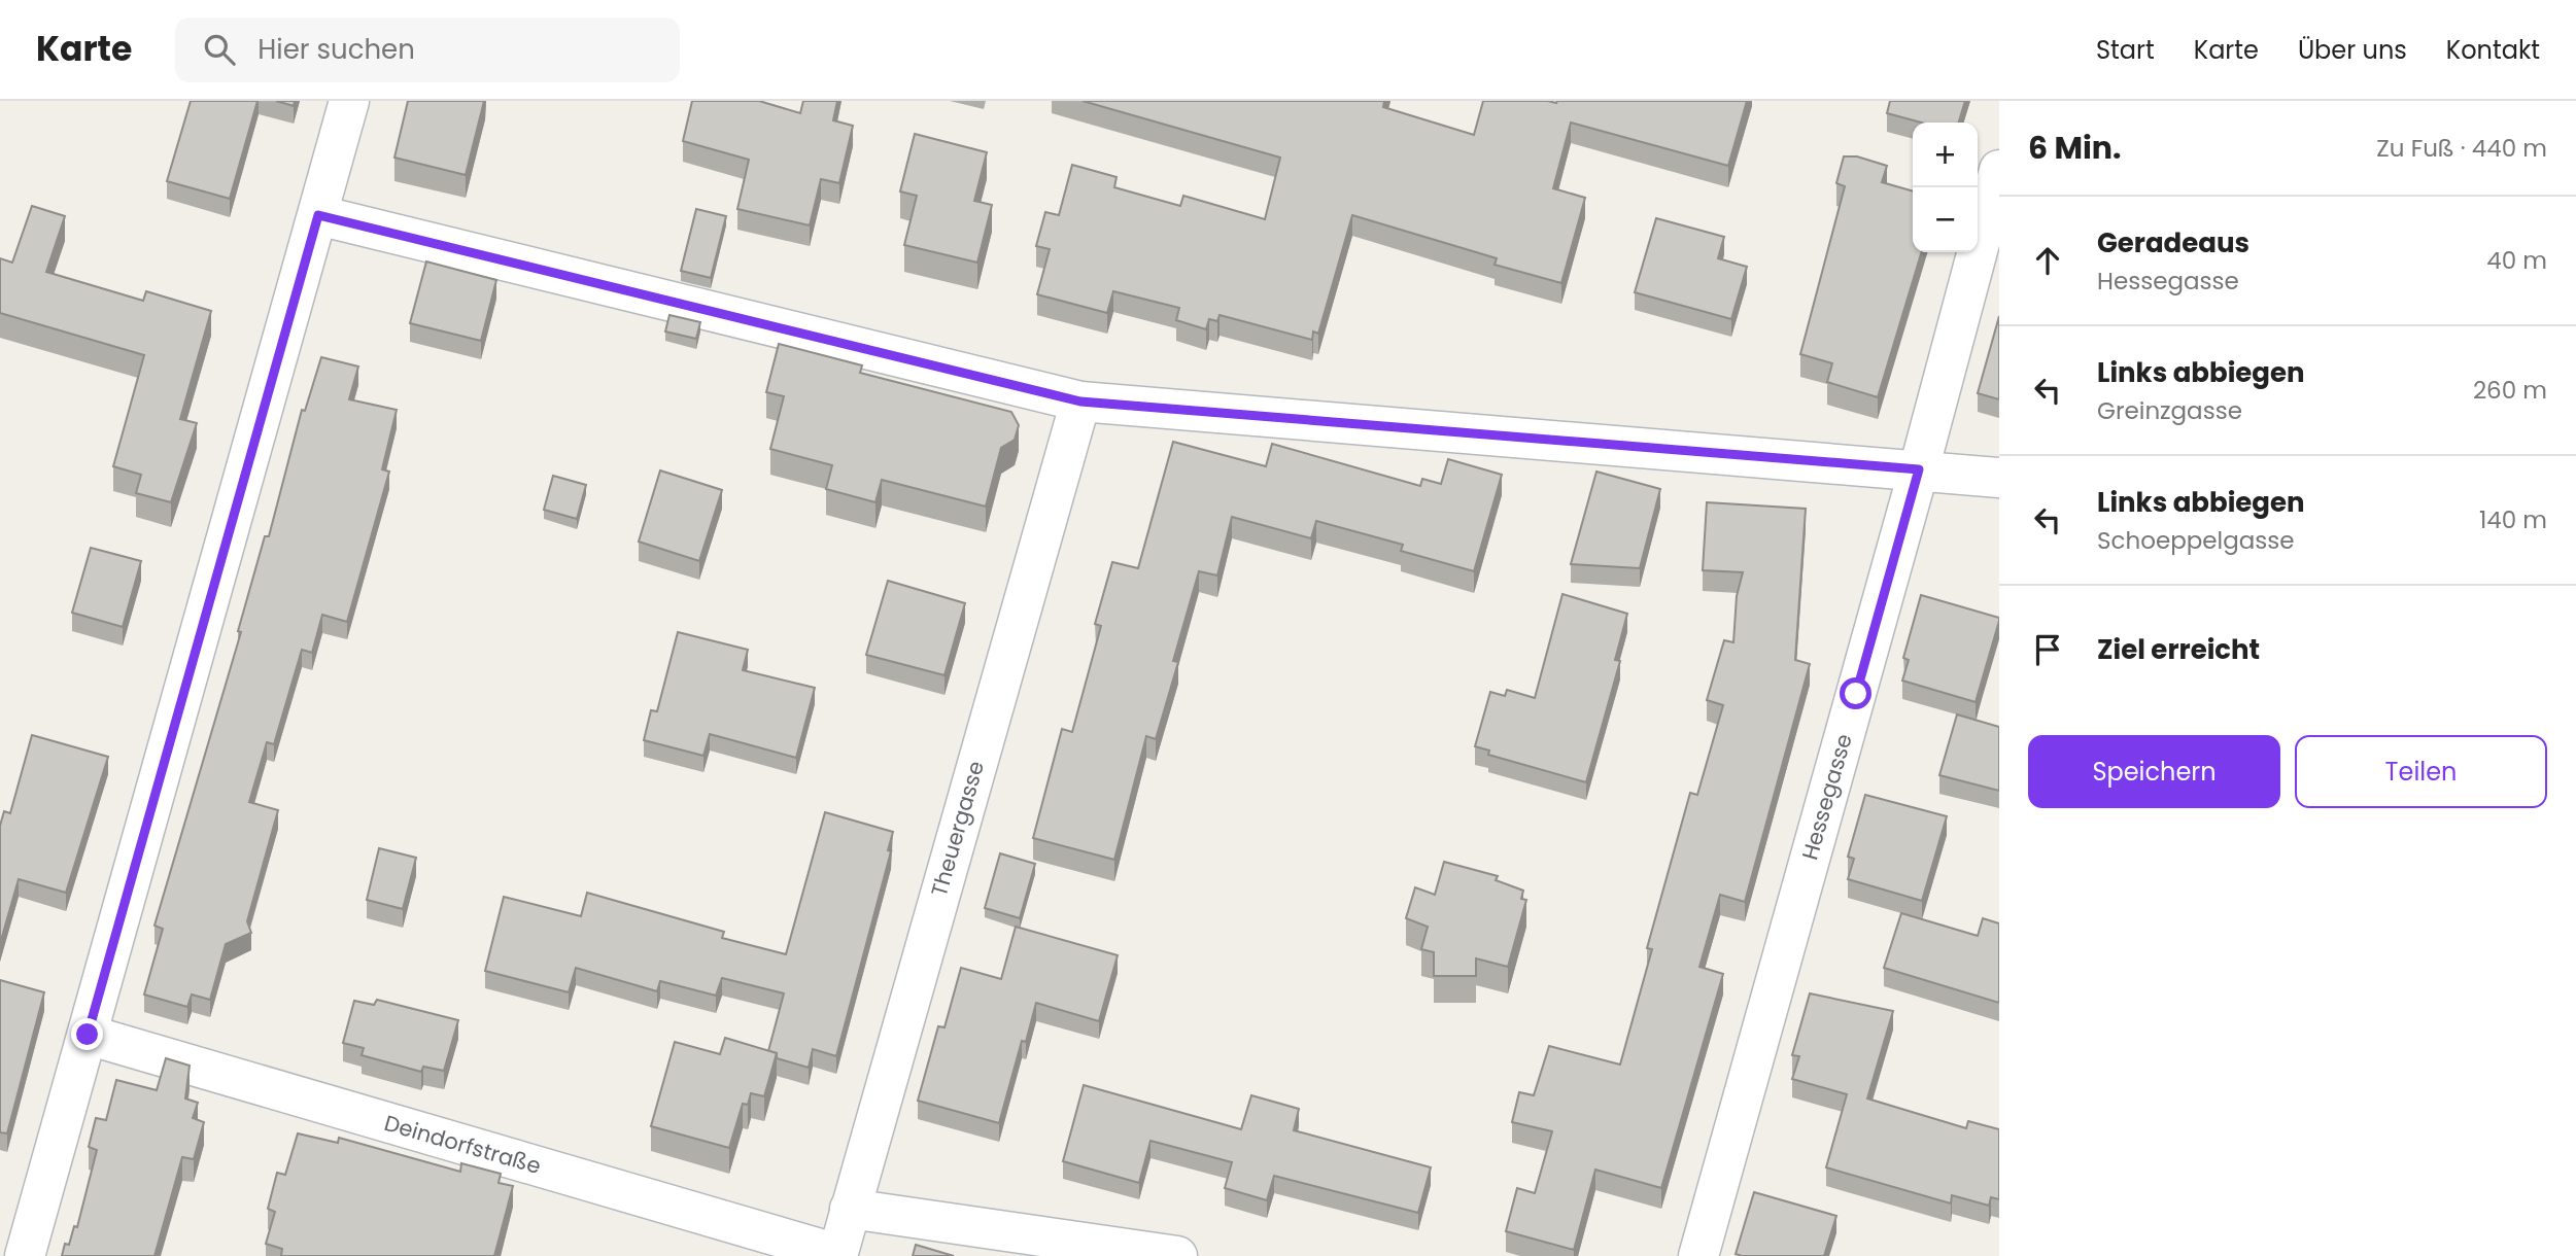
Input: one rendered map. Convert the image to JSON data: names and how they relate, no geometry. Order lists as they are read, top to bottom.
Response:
{
  "streets": {
    "street": ["Hessegasse", "Theuergasse", "Deindorfstraße"]
  },
  "crossings": [
    ["Theuergasse", "Deindorfstraße"]
  ],
  "page": {
    "header": "Karte",
    "search": "Hier suchen",
    "nav": [
      "Start",
      "Karte",
      "Über uns",
      "Kontakt"
    ],
    "heading": ["6 Min.", "Zu Fuß · 440 m"],
    "map_buttons": ["+", "−"],
    "list": [
      ["Geradeaus", "Hessegasse", "40 m"],
      ["Links abbiegen", "Greinzgasse", "260 m"],
      ["Links abbiegen", "Schoeppelgasse", "140 m"],
      "Ziel erreicht"
    ],
    "buttons": ["Speichern", "Teilen"]
  }
}
